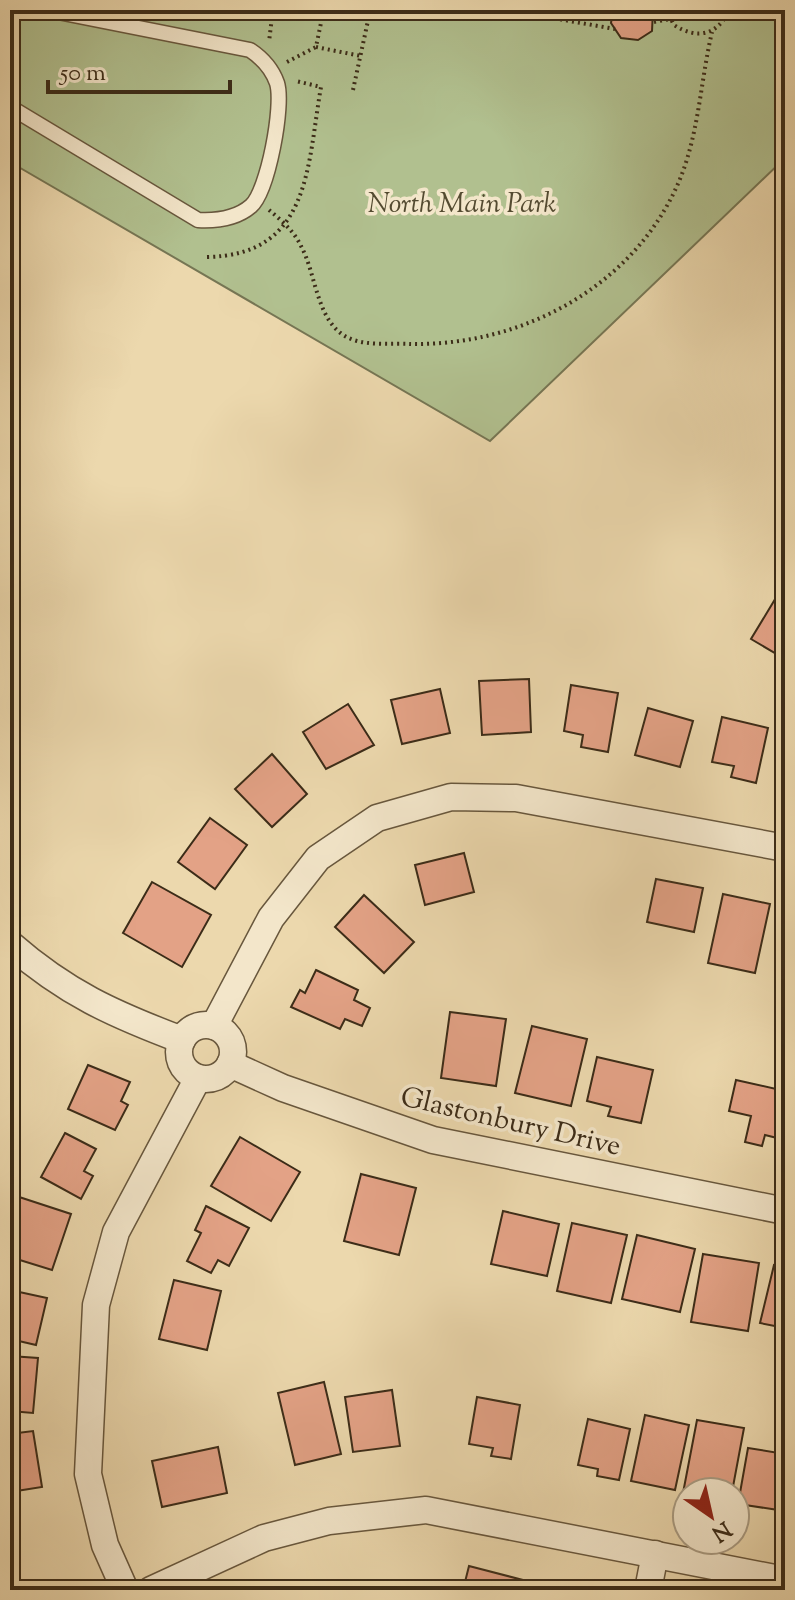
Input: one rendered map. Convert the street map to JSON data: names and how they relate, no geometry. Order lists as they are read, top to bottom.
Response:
{
  "streets": {
    "street": ["Glastonbury Drive"]
  },
  "parks": ["North Main Park"],
  "scale_bar": "50 m",
  "north": "bottom right"
}
